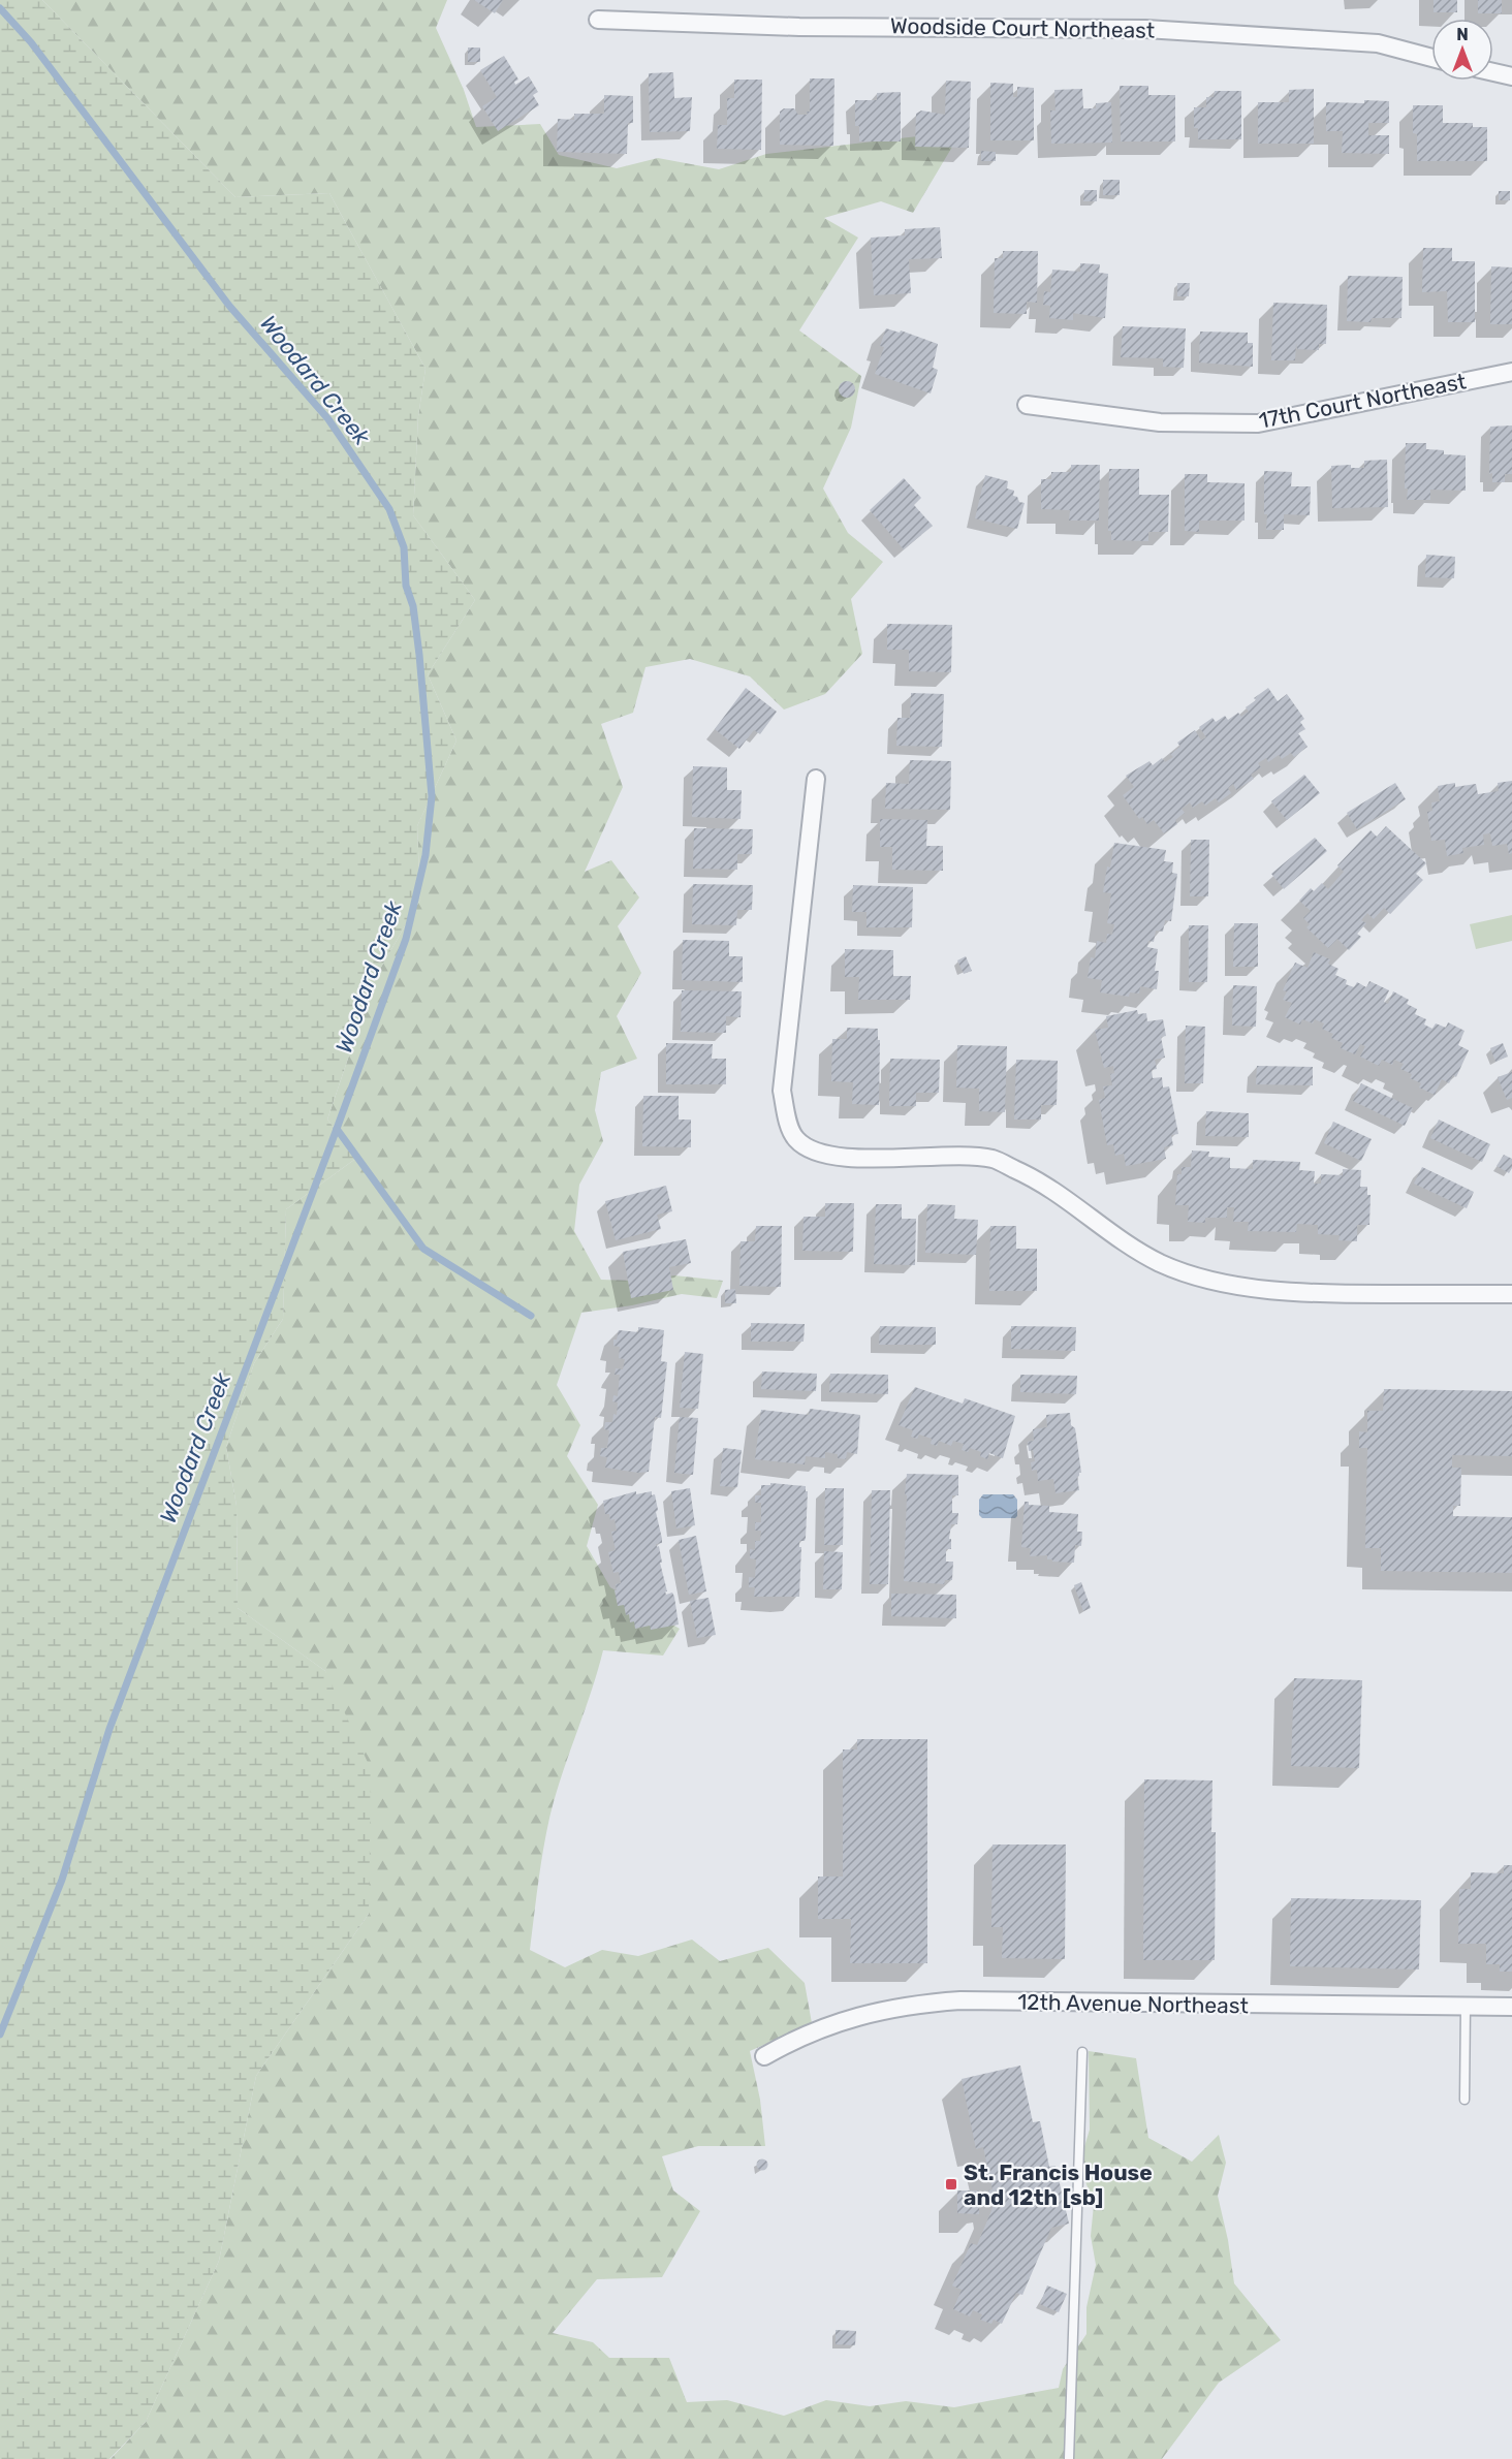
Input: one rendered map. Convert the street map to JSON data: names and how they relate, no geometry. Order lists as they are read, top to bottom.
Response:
{
  "streets": {
    "street": ["Woodside Court Northeast", "17th Court Northeast", "12th Avenue Northeast"]
  },
  "water": ["Woodard Creek"],
  "places": {
    "transit": ["St. Francis House and 12th [sb]"]
  },
  "north": "top"
}
